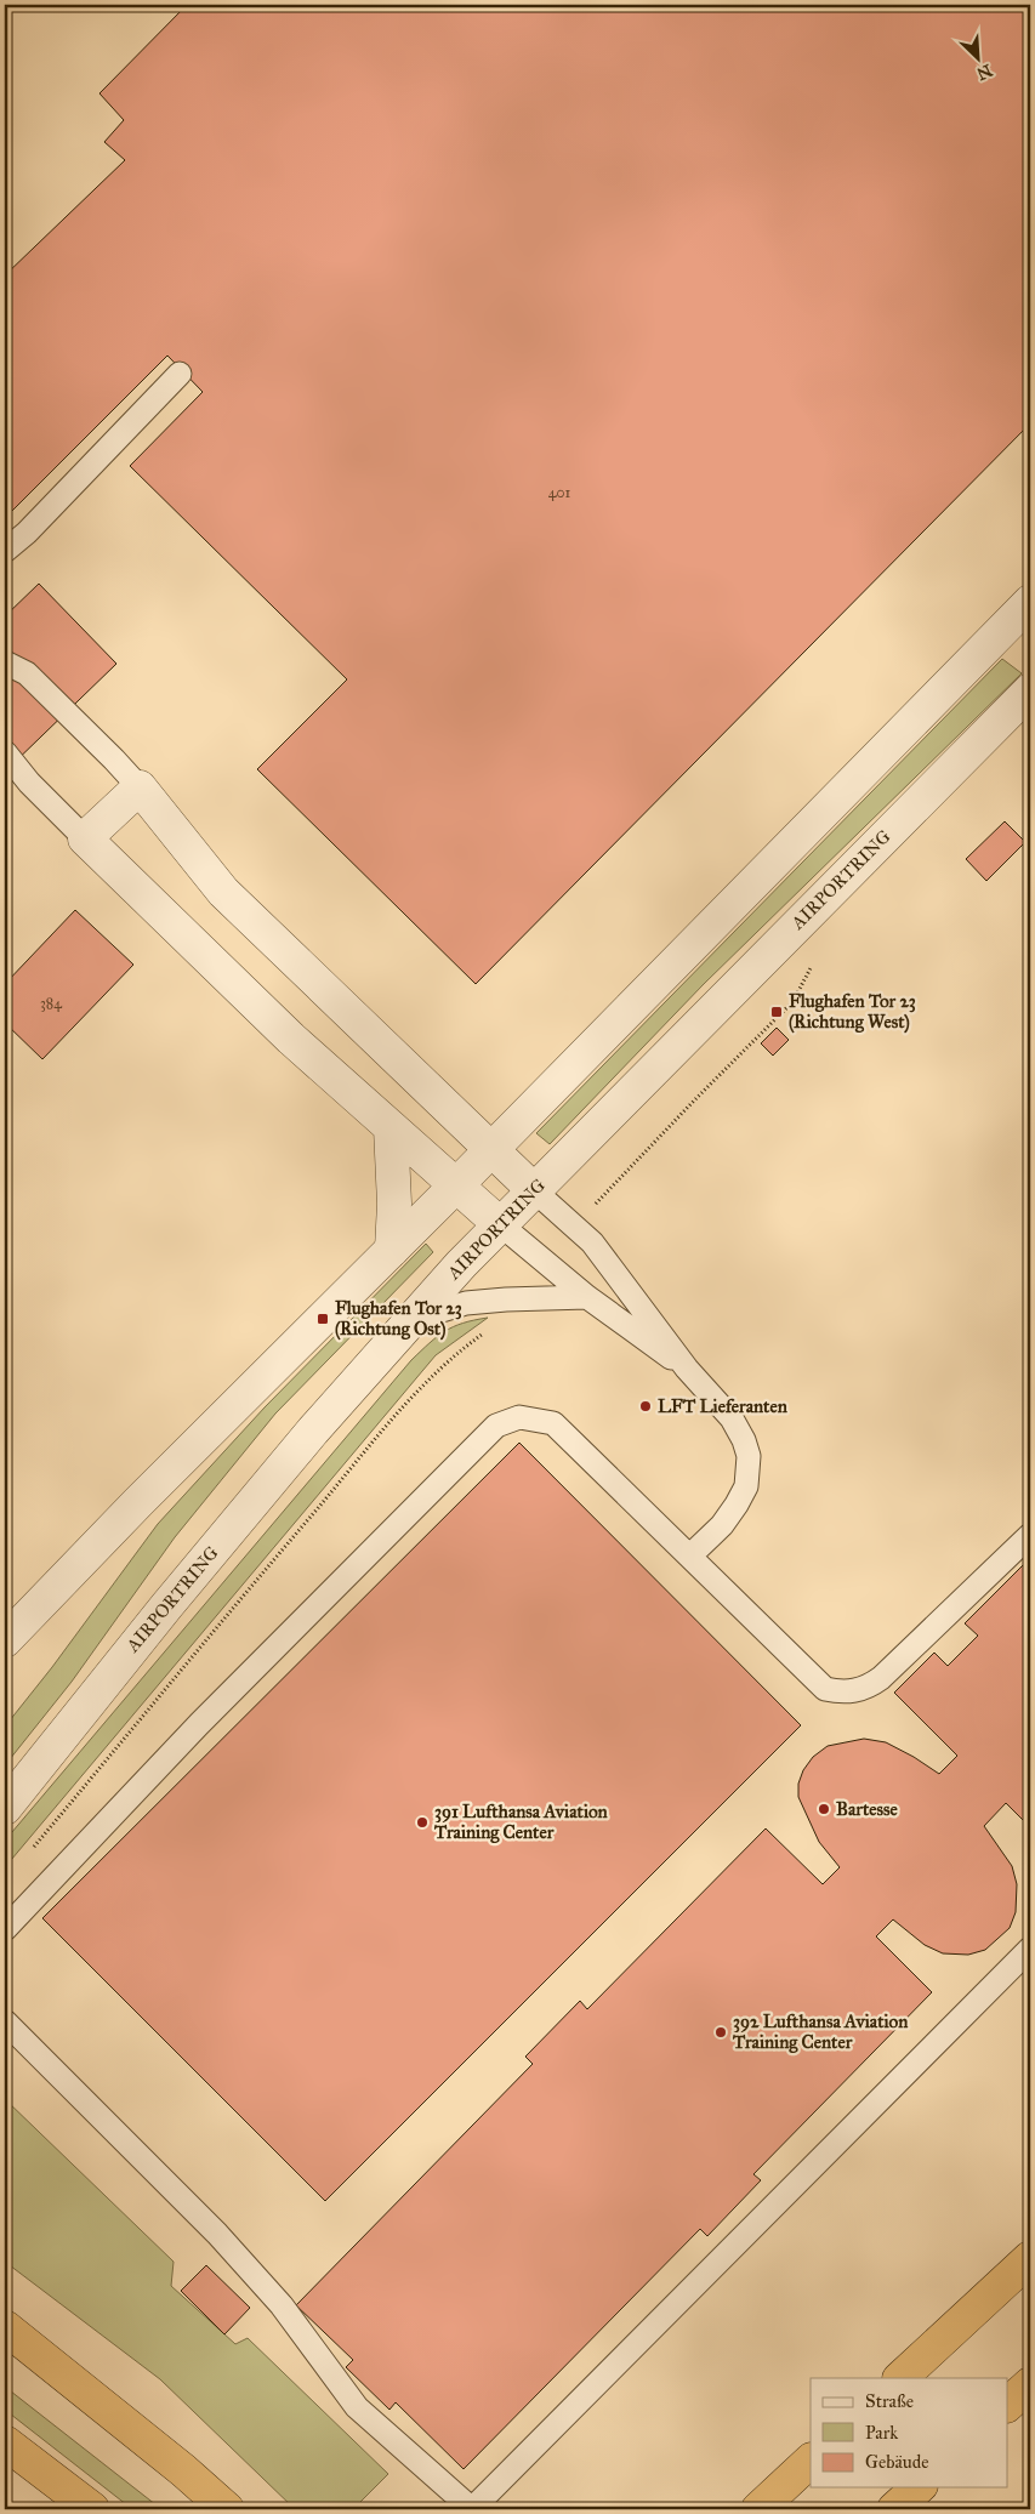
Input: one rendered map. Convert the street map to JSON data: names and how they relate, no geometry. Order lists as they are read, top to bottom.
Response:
{
  "streets": {
    "street": ["AIRPORTRING"]
  },
  "places": {
    "transit": ["Flughafen Tor 23 (Richtung West)", "Flughafen Tor 23 (Richtung Ost)"],
    "other": [
      "LFT Lieferanten",
      "Bartesse",
      "391 Lufthansa Aviation Training Center",
      "392 Lufthansa Aviation Training Center"
    ]
  },
  "house_numbers": ["401", "384"],
  "legend": ["Straße", "Park", "Gebäude"],
  "north": "bottom right"
}
